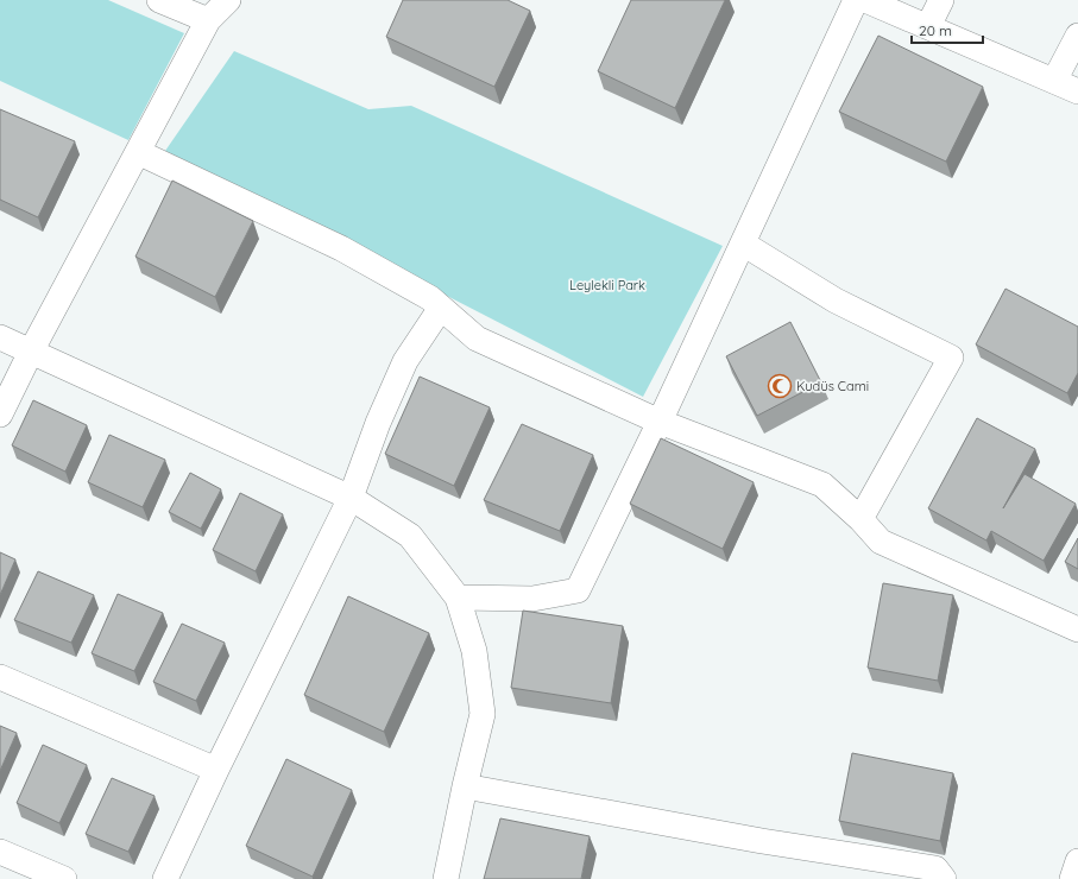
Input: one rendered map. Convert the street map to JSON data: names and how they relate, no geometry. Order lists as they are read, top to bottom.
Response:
{
  "parks": ["Leylekli Park"],
  "places": {
    "mosque": ["Kudüs Cami"]
  },
  "scale_bar": "20 m"
}
